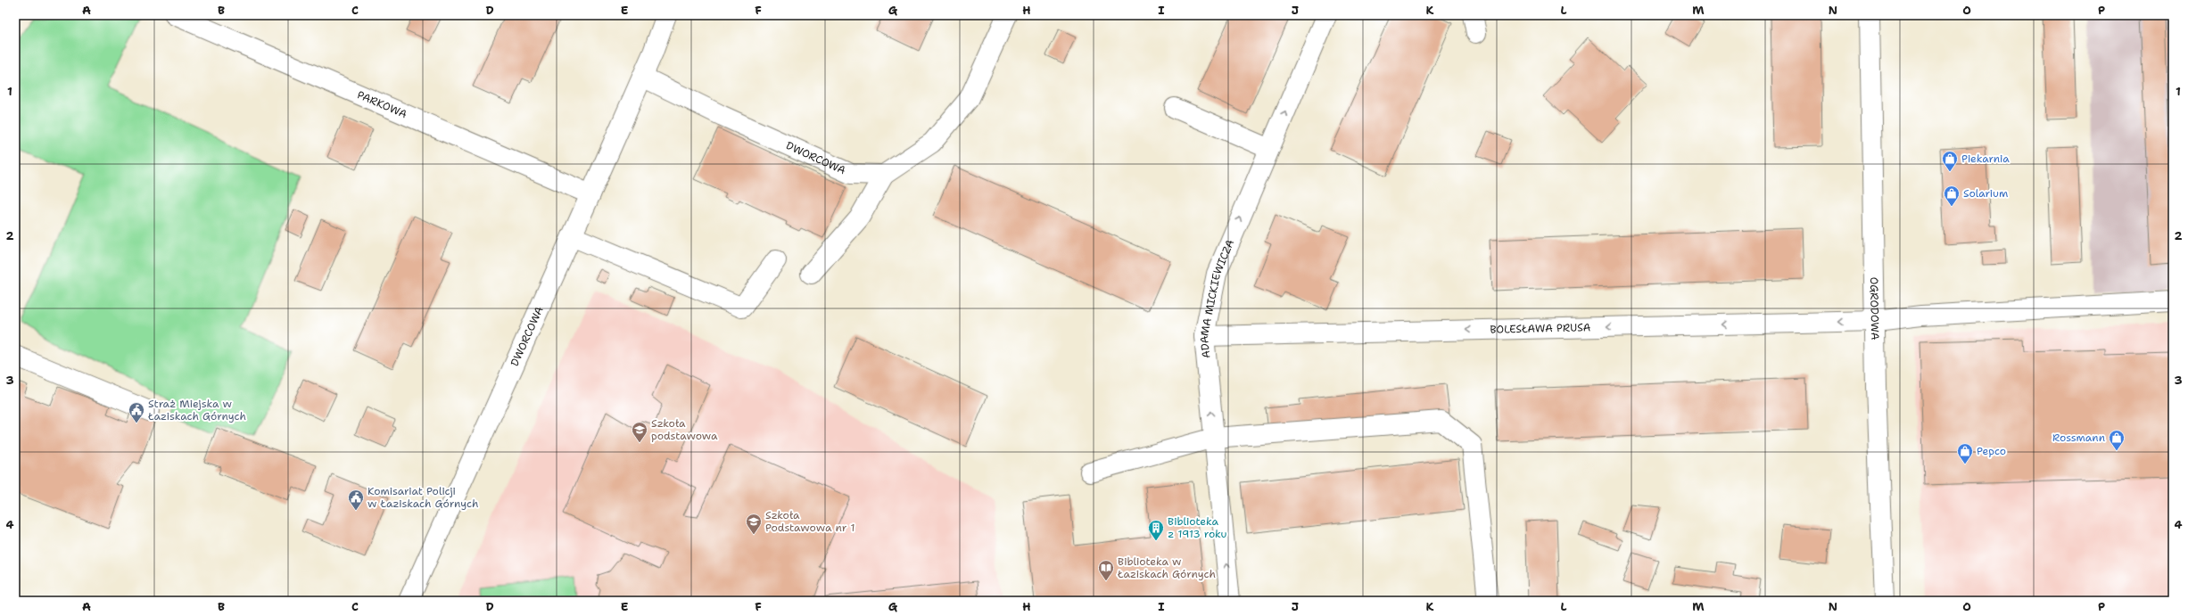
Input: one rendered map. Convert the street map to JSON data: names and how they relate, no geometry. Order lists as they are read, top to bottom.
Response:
{
  "streets": {
    "street": [
      "PARKOWA",
      "DWORCOWA",
      "ADAMA MICKIEWICZA",
      "OGRODOWA",
      "BOLESŁAWA PRUSA"
    ]
  },
  "crossings": [
    ["PARKOWA", "DWORCOWA"],
    ["ADAMA MICKIEWICZA", "BOLESŁAWA PRUSA"],
    ["OGRODOWA", "BOLESŁAWA PRUSA"]
  ],
  "one_way": ["ADAMA MICKIEWICZA", "BOLESŁAWA PRUSA"],
  "places": {
    "shop": [
      "Piekarnia",
      "Solarium",
      "Rossmann",
      "Pepco"
    ],
    "public building": ["Straż Miejska w Łaziskach Górnych", "Komisariat Policji w Łaziskach Górnych"],
    "school or university": ["Szkoła podstawowa", "Szkoła Podstawowa nr 1"],
    "building": ["Biblioteka z 1913 roku"],
    "library": ["Biblioteka w Łaziskach Górnych"]
  },
  "grid": {
    "columns": [
      "A",
      "B",
      "C",
      "D",
      "E",
      "F",
      "G",
      "H",
      "I",
      "J",
      "K",
      "L",
      "M",
      "N",
      "O",
      "P"
    ],
    "rows": [
      "1",
      "2",
      "3",
      "4"
    ]
  }
}
